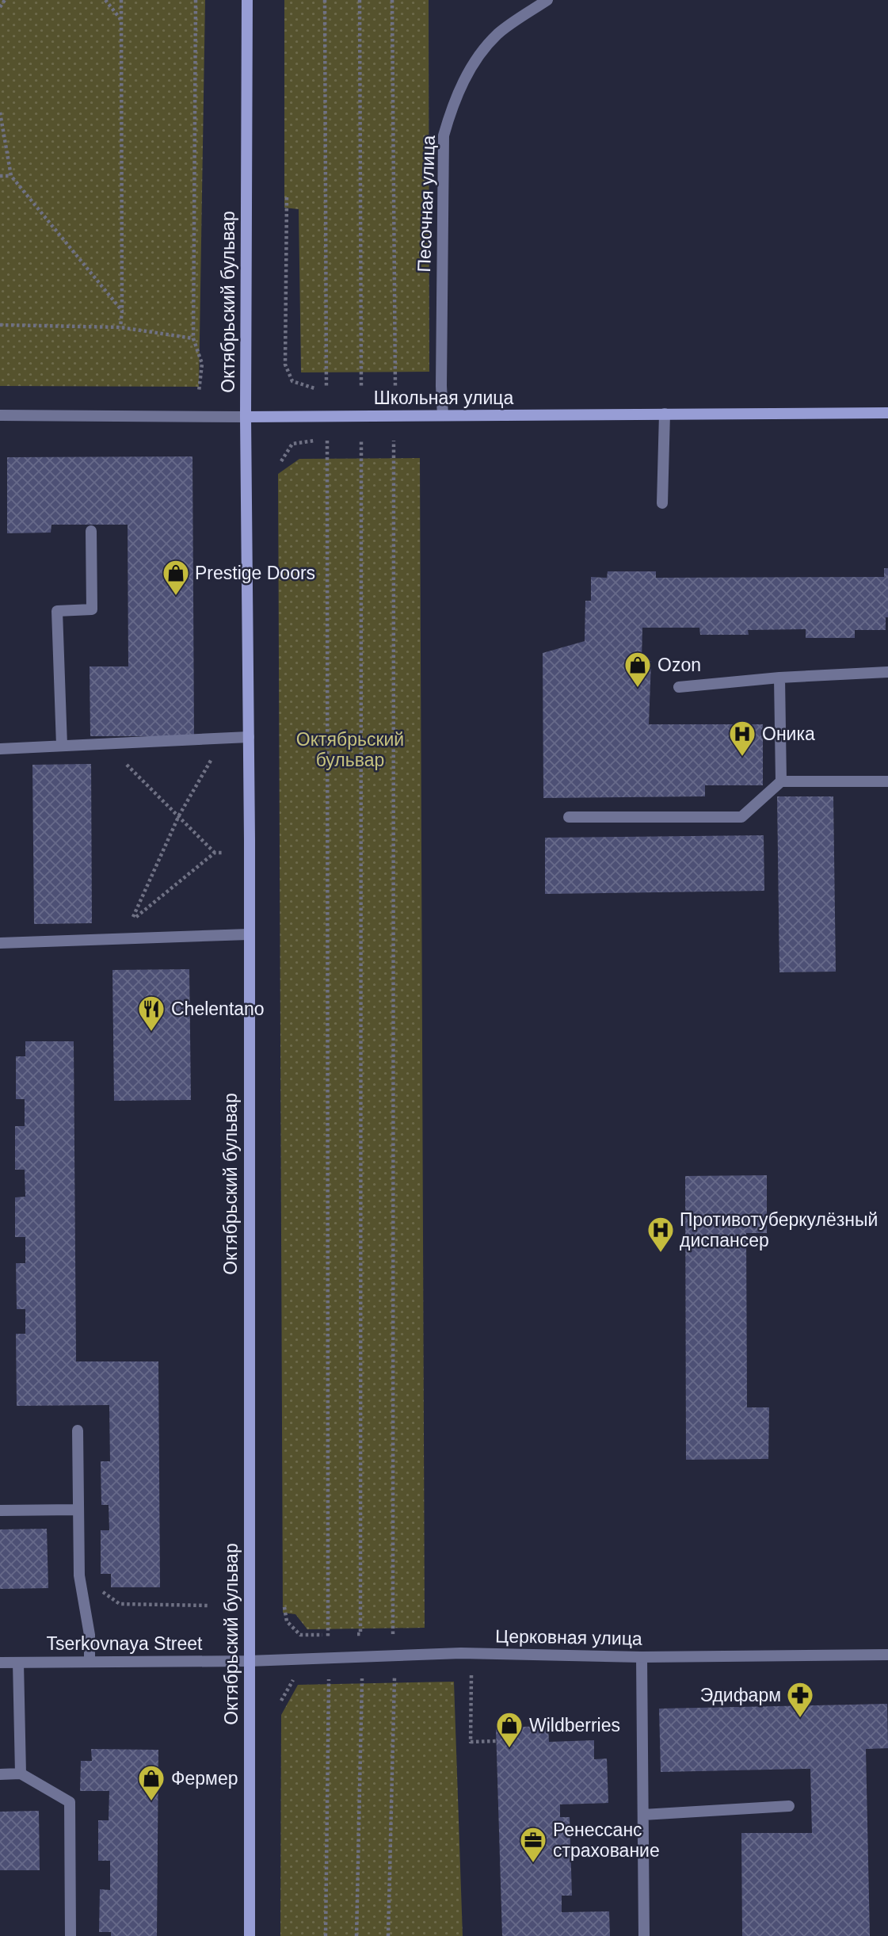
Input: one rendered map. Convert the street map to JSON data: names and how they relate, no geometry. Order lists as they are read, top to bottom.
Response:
{
  "streets": {
    "main road": ["Октябрьский бульвар", "Школьная улица"],
    "street": ["Песочная улица", "Церковная улица", "Tserkovnaya Street"]
  },
  "crossings": [
    ["Песочная улица", "Школьная улица"],
    ["Октябрьский бульвар", "Школьная улица"],
    ["Октябрьский бульвар", "Церковная улица"],
    ["Октябрьский бульвар", "Tserkovnaya Street"],
    ["Церковная улица", "Tserkovnaya Street"]
  ],
  "parks": ["Октябрьский бульвар"],
  "places": {
    "shop": [
      "Prestige Doors",
      "Ozon",
      "Wildberries",
      "Фермер"
    ],
    "hospital": ["Оника", "Противотуберкулёзный диспансер"],
    "restaurant": ["Chelentano"],
    "pharmacy": ["Эдифарм"],
    "office": ["Ренессанс страхование"]
  }
}
